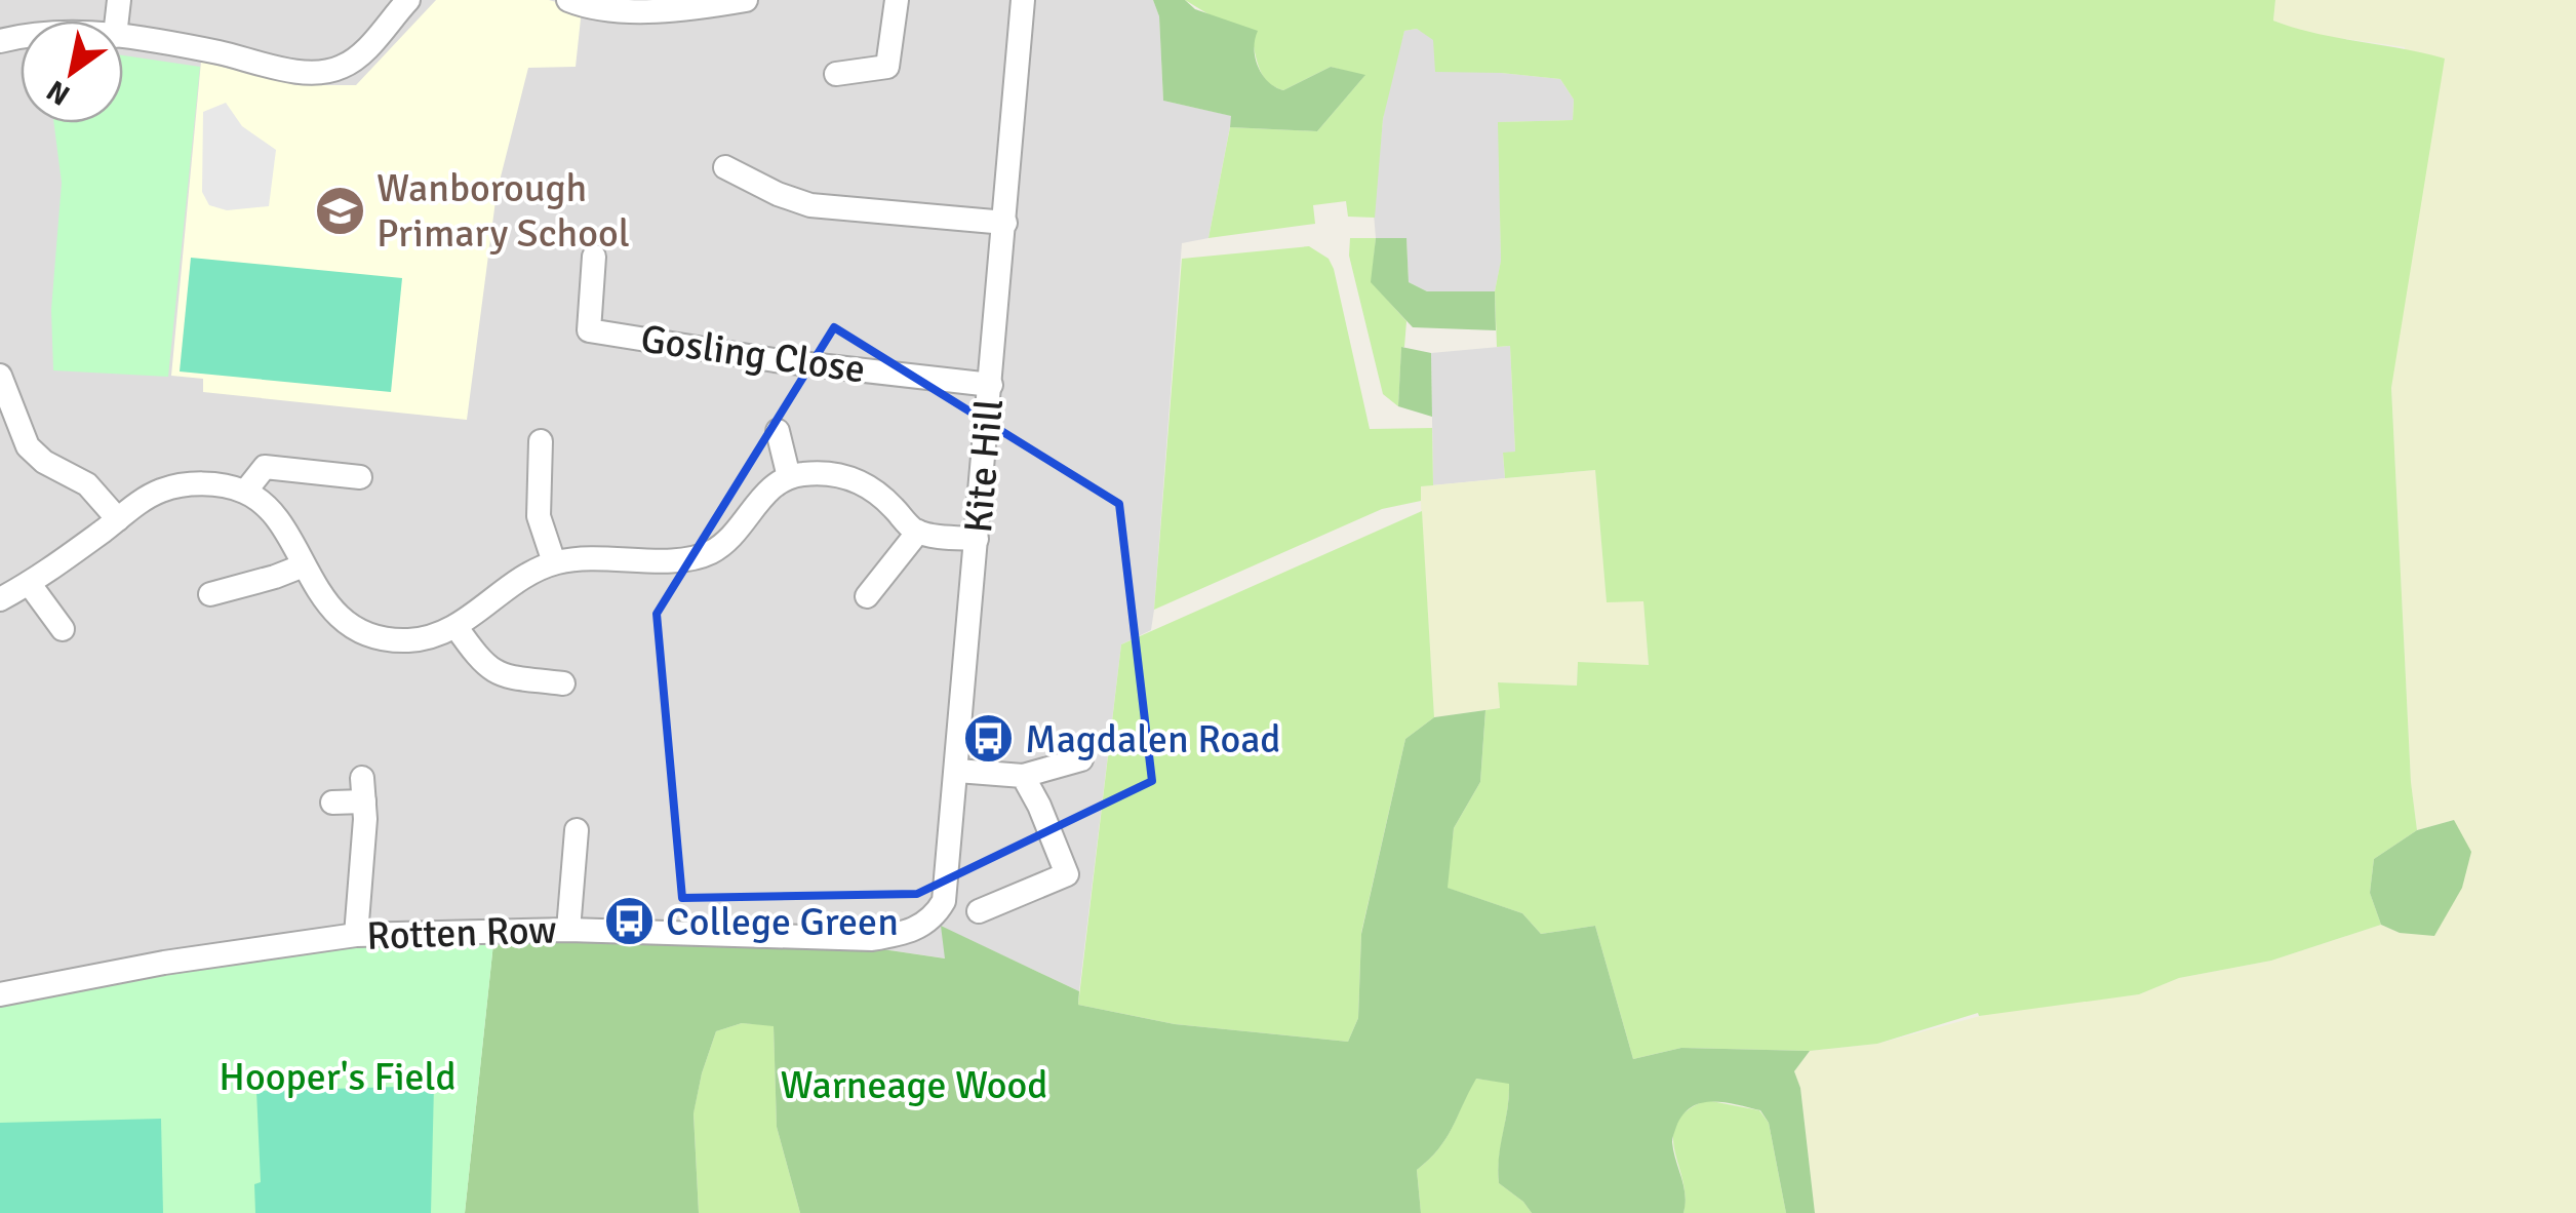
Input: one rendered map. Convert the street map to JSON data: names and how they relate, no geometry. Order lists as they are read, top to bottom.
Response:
{
  "streets": {
    "street": ["Gosling Close", "Kite Hill", "Rotten Row"]
  },
  "crossings": [
    ["Gosling Close", "Kite Hill"],
    ["Kite Hill", "Rotten Row"]
  ],
  "parks": ["Hooper's Field", "Warneage Wood"],
  "places": {
    "school or university": ["Wanborough Primary School"],
    "bus stop": ["Magdalen Road", "College Green"]
  },
  "north": "bottom left"
}
